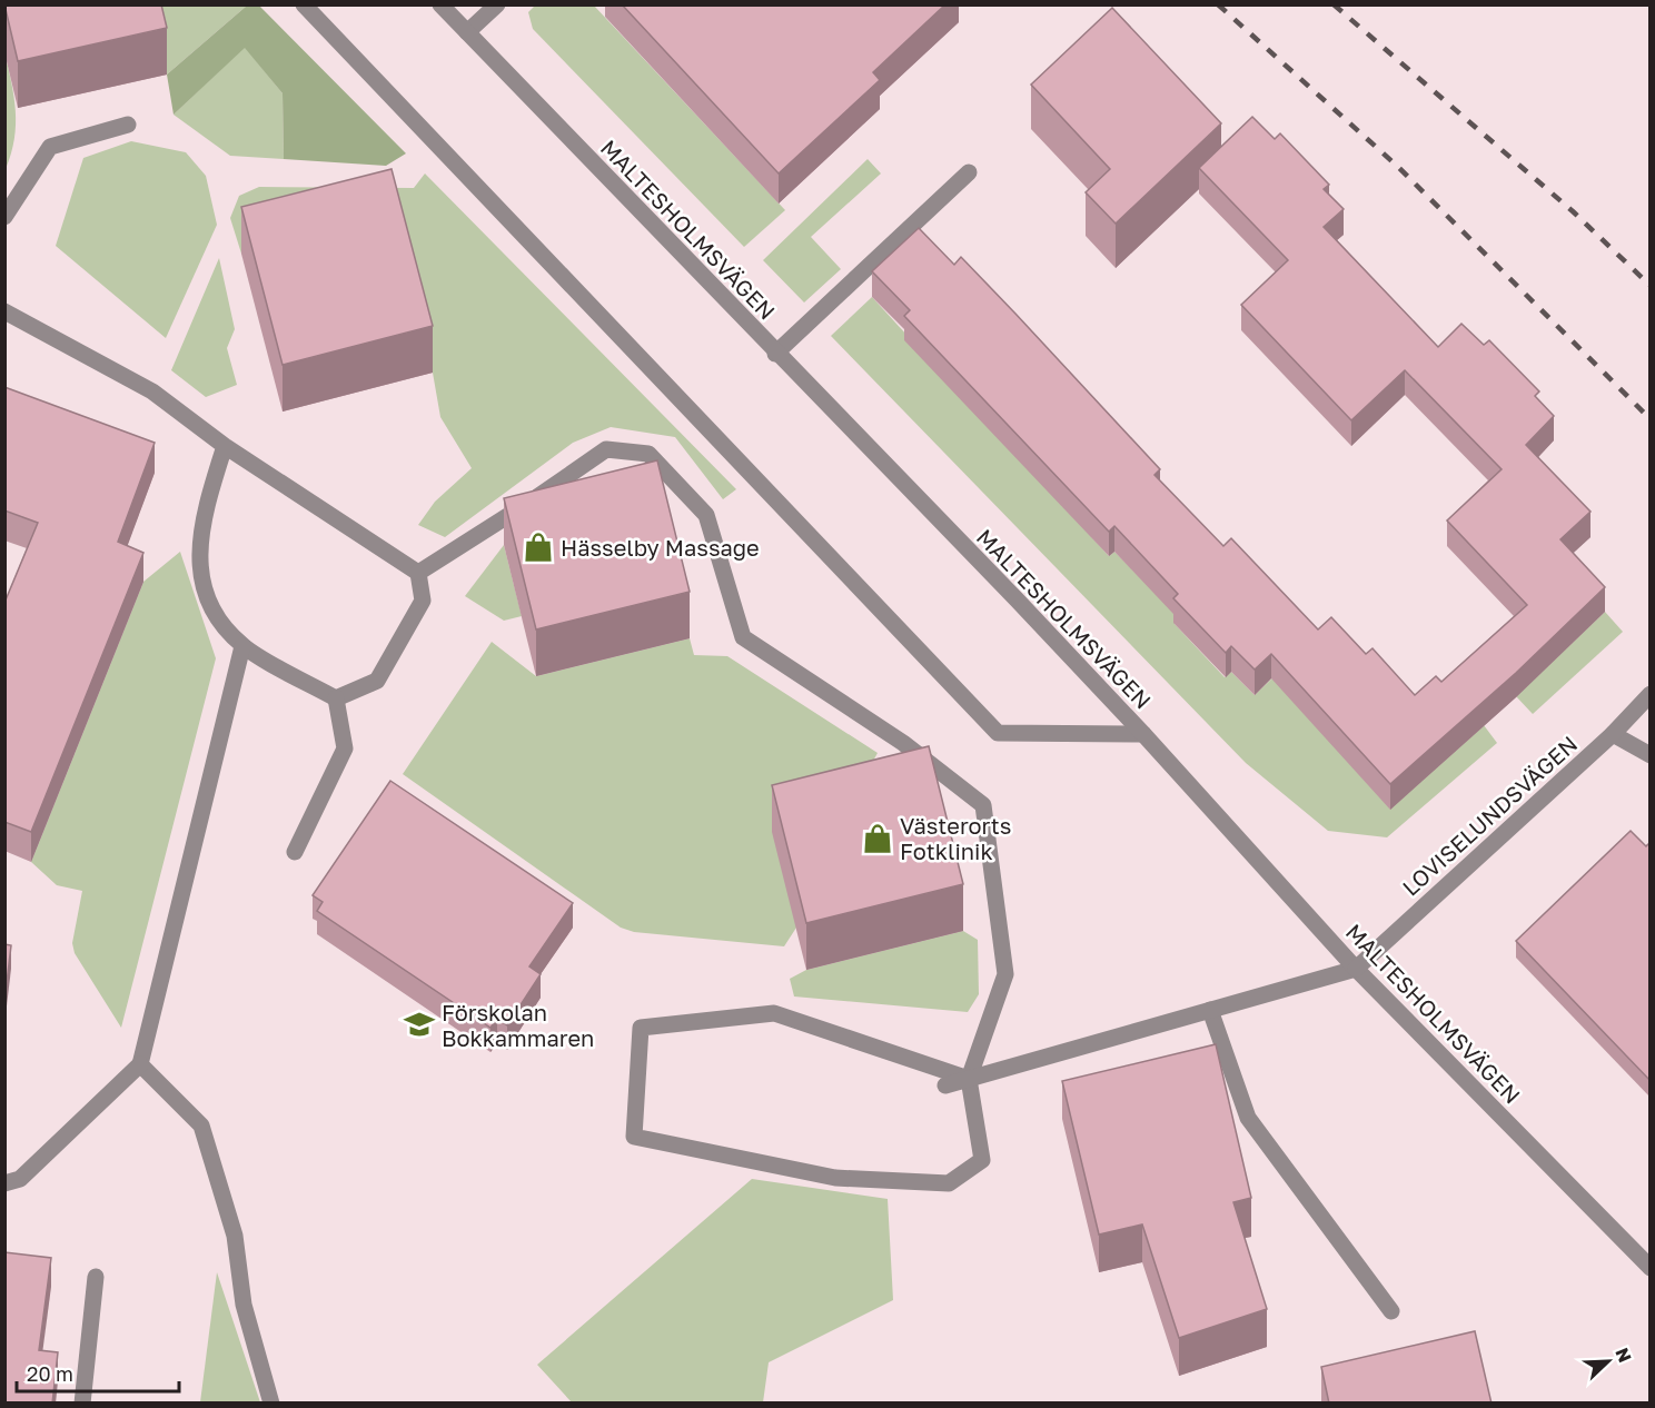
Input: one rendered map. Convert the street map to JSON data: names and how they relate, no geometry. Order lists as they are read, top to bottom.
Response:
{
  "streets": {
    "street": ["MALTESHOLMSVÄGEN", "LOVISELUNDSVÄGEN"]
  },
  "crossings": [
    ["MALTESHOLMSVÄGEN", "LOVISELUNDSVÄGEN"]
  ],
  "places": {
    "shop": ["Hässelby Massage", "Västerorts Fotklinik"],
    "school or university": ["Förskolan Bokkammaren"]
  },
  "scale_bar": "20 m",
  "north": "top right"
}
